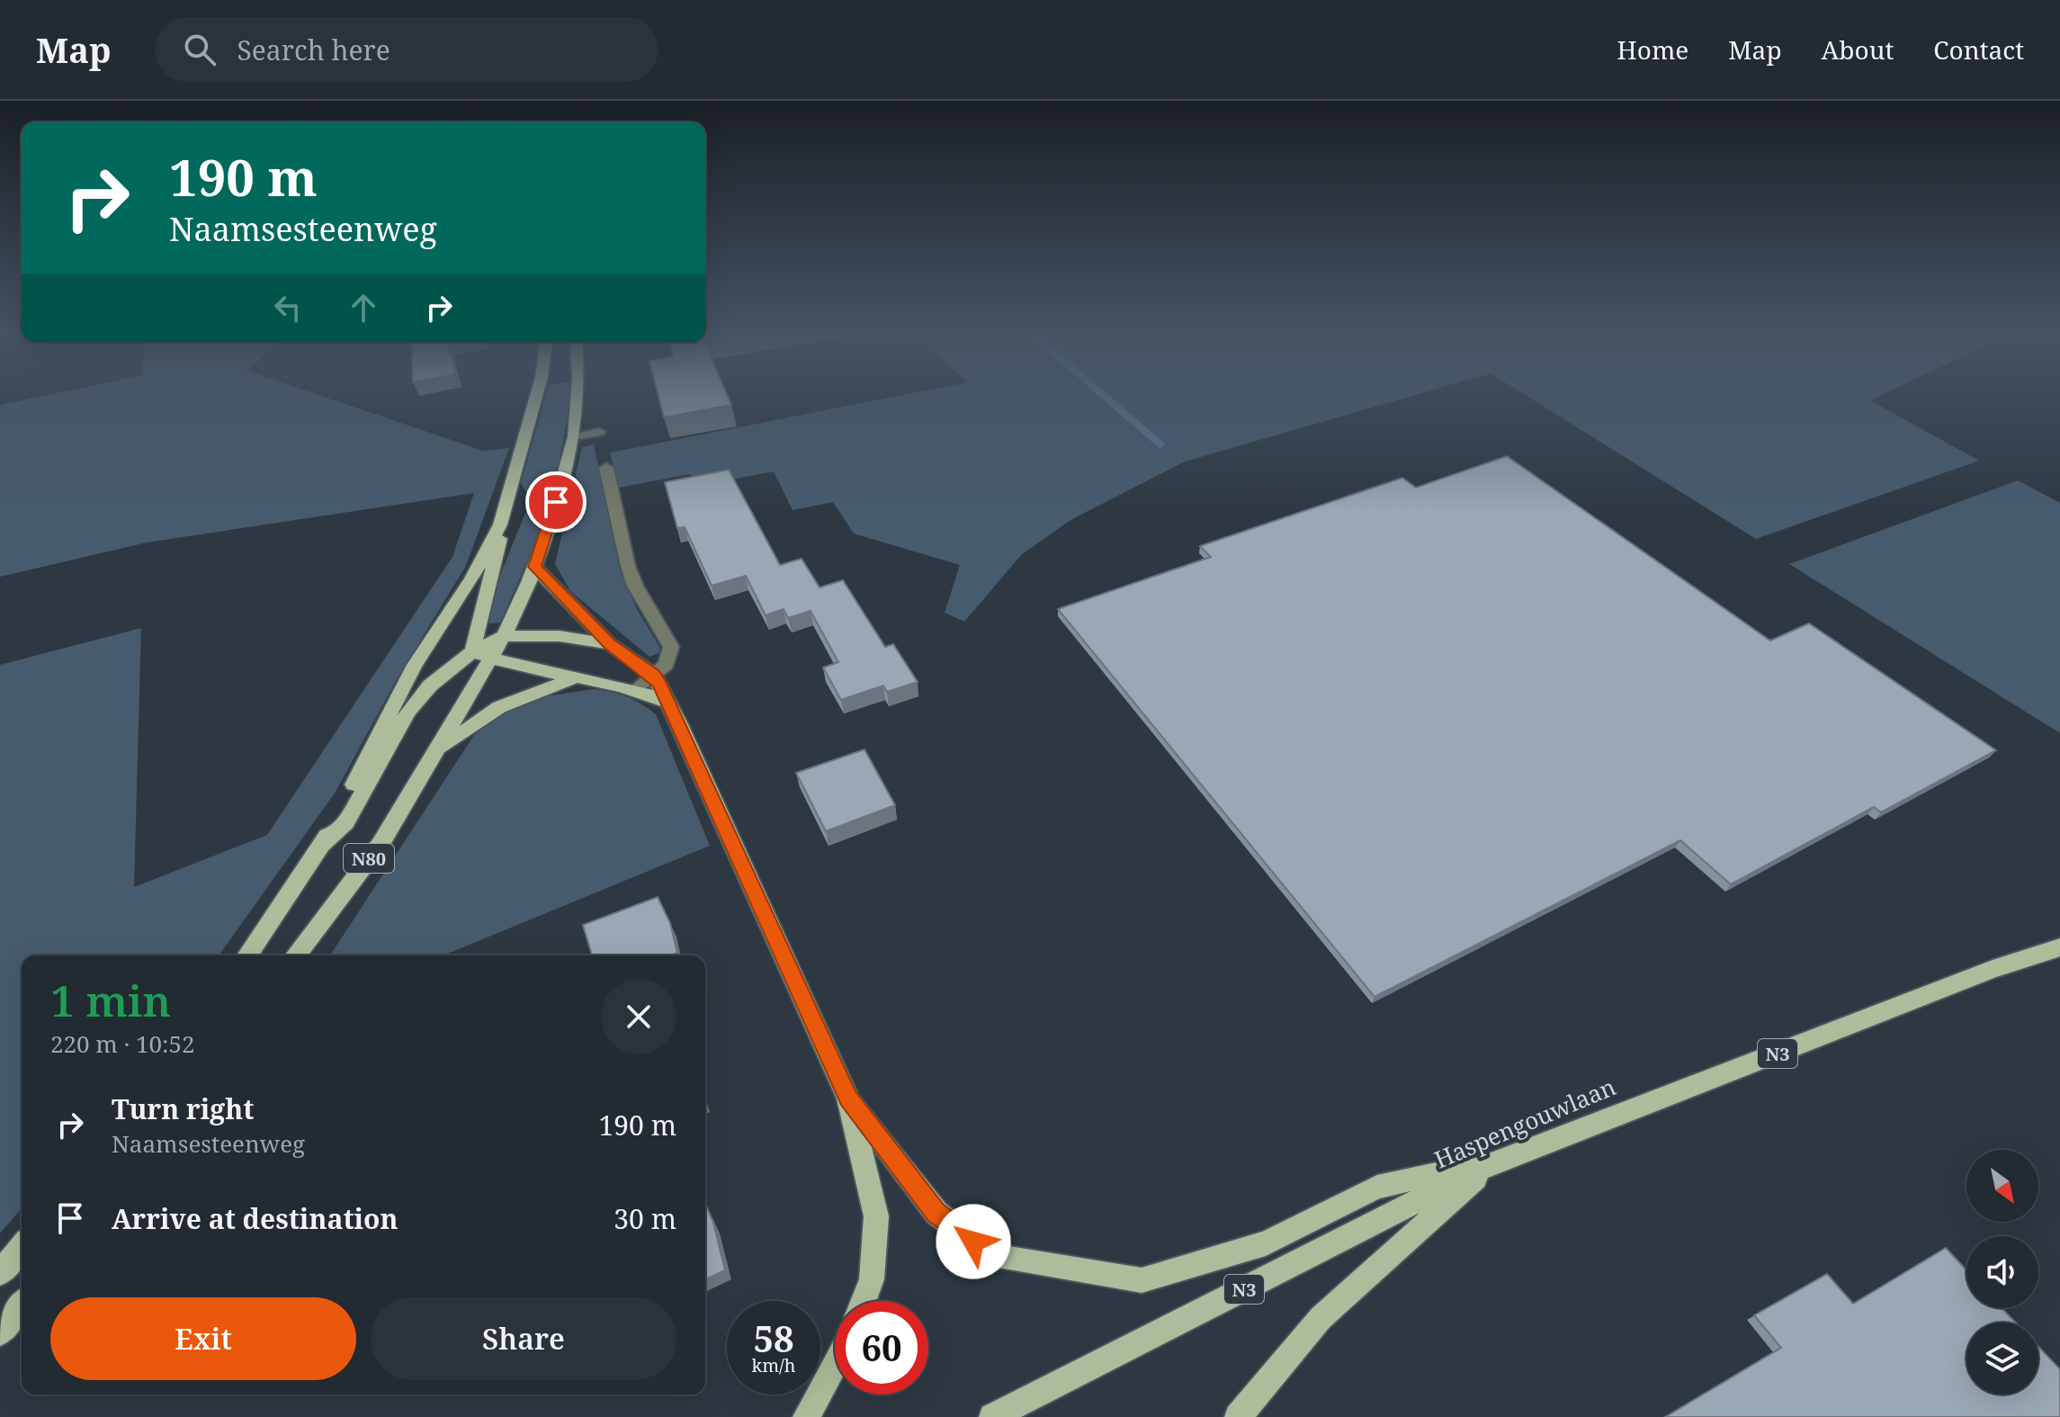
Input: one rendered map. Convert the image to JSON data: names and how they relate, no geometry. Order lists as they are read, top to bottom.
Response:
{
  "streets": {
    "main road": ["N80", "N3", "Haspengouwlaan"]
  },
  "north": "bottom right",
  "page": {
    "header": "Map",
    "search": "Search here",
    "nav": [
      "Home",
      "Map",
      "About",
      "Contact"
    ],
    "turn": ["190 m", "Naamsesteenweg"],
    "heading": ["1 min", "220 m · 10:52"],
    "list": [
      {
        "name": "Turn right",
        "note": "Naamsesteenweg",
        "value": "190 m"
      },
      {
        "name": "Arrive at destination",
        "value": "30 m"
      }
    ],
    "buttons": ["Exit", "Share"],
    "speed": "58 km/h",
    "limit": "60"
  }
}
